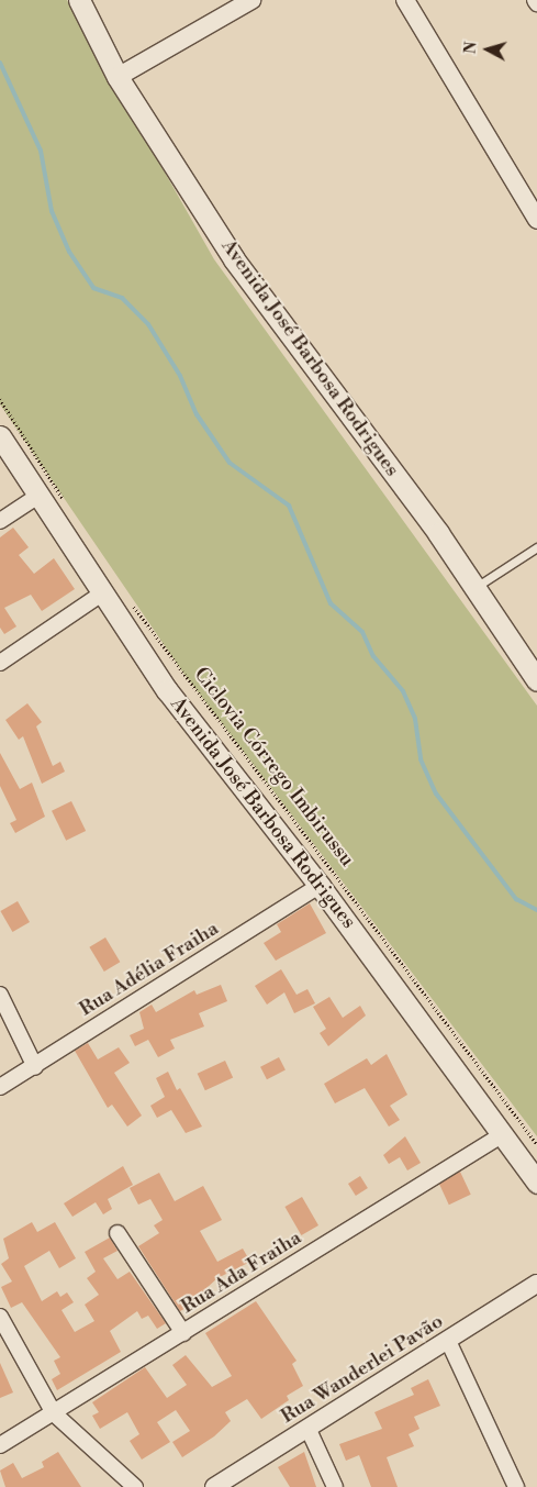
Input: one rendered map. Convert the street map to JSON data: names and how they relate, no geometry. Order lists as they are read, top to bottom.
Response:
{
  "streets": {
    "main road": ["Avenida José Barbosa Rodrigues"],
    "street": ["Rua Adélia Fraiha", "Rua Ada Fraiha", "Rua Wanderlei Pavão"],
    "path": ["Ciclovia Córrego Imbirussu"]
  },
  "crossings": [
    ["Avenida José Barbosa Rodrigues", "Rua Adélia Fraiha"],
    ["Avenida José Barbosa Rodrigues", "Rua Ada Fraiha"]
  ],
  "north": "left"
}
